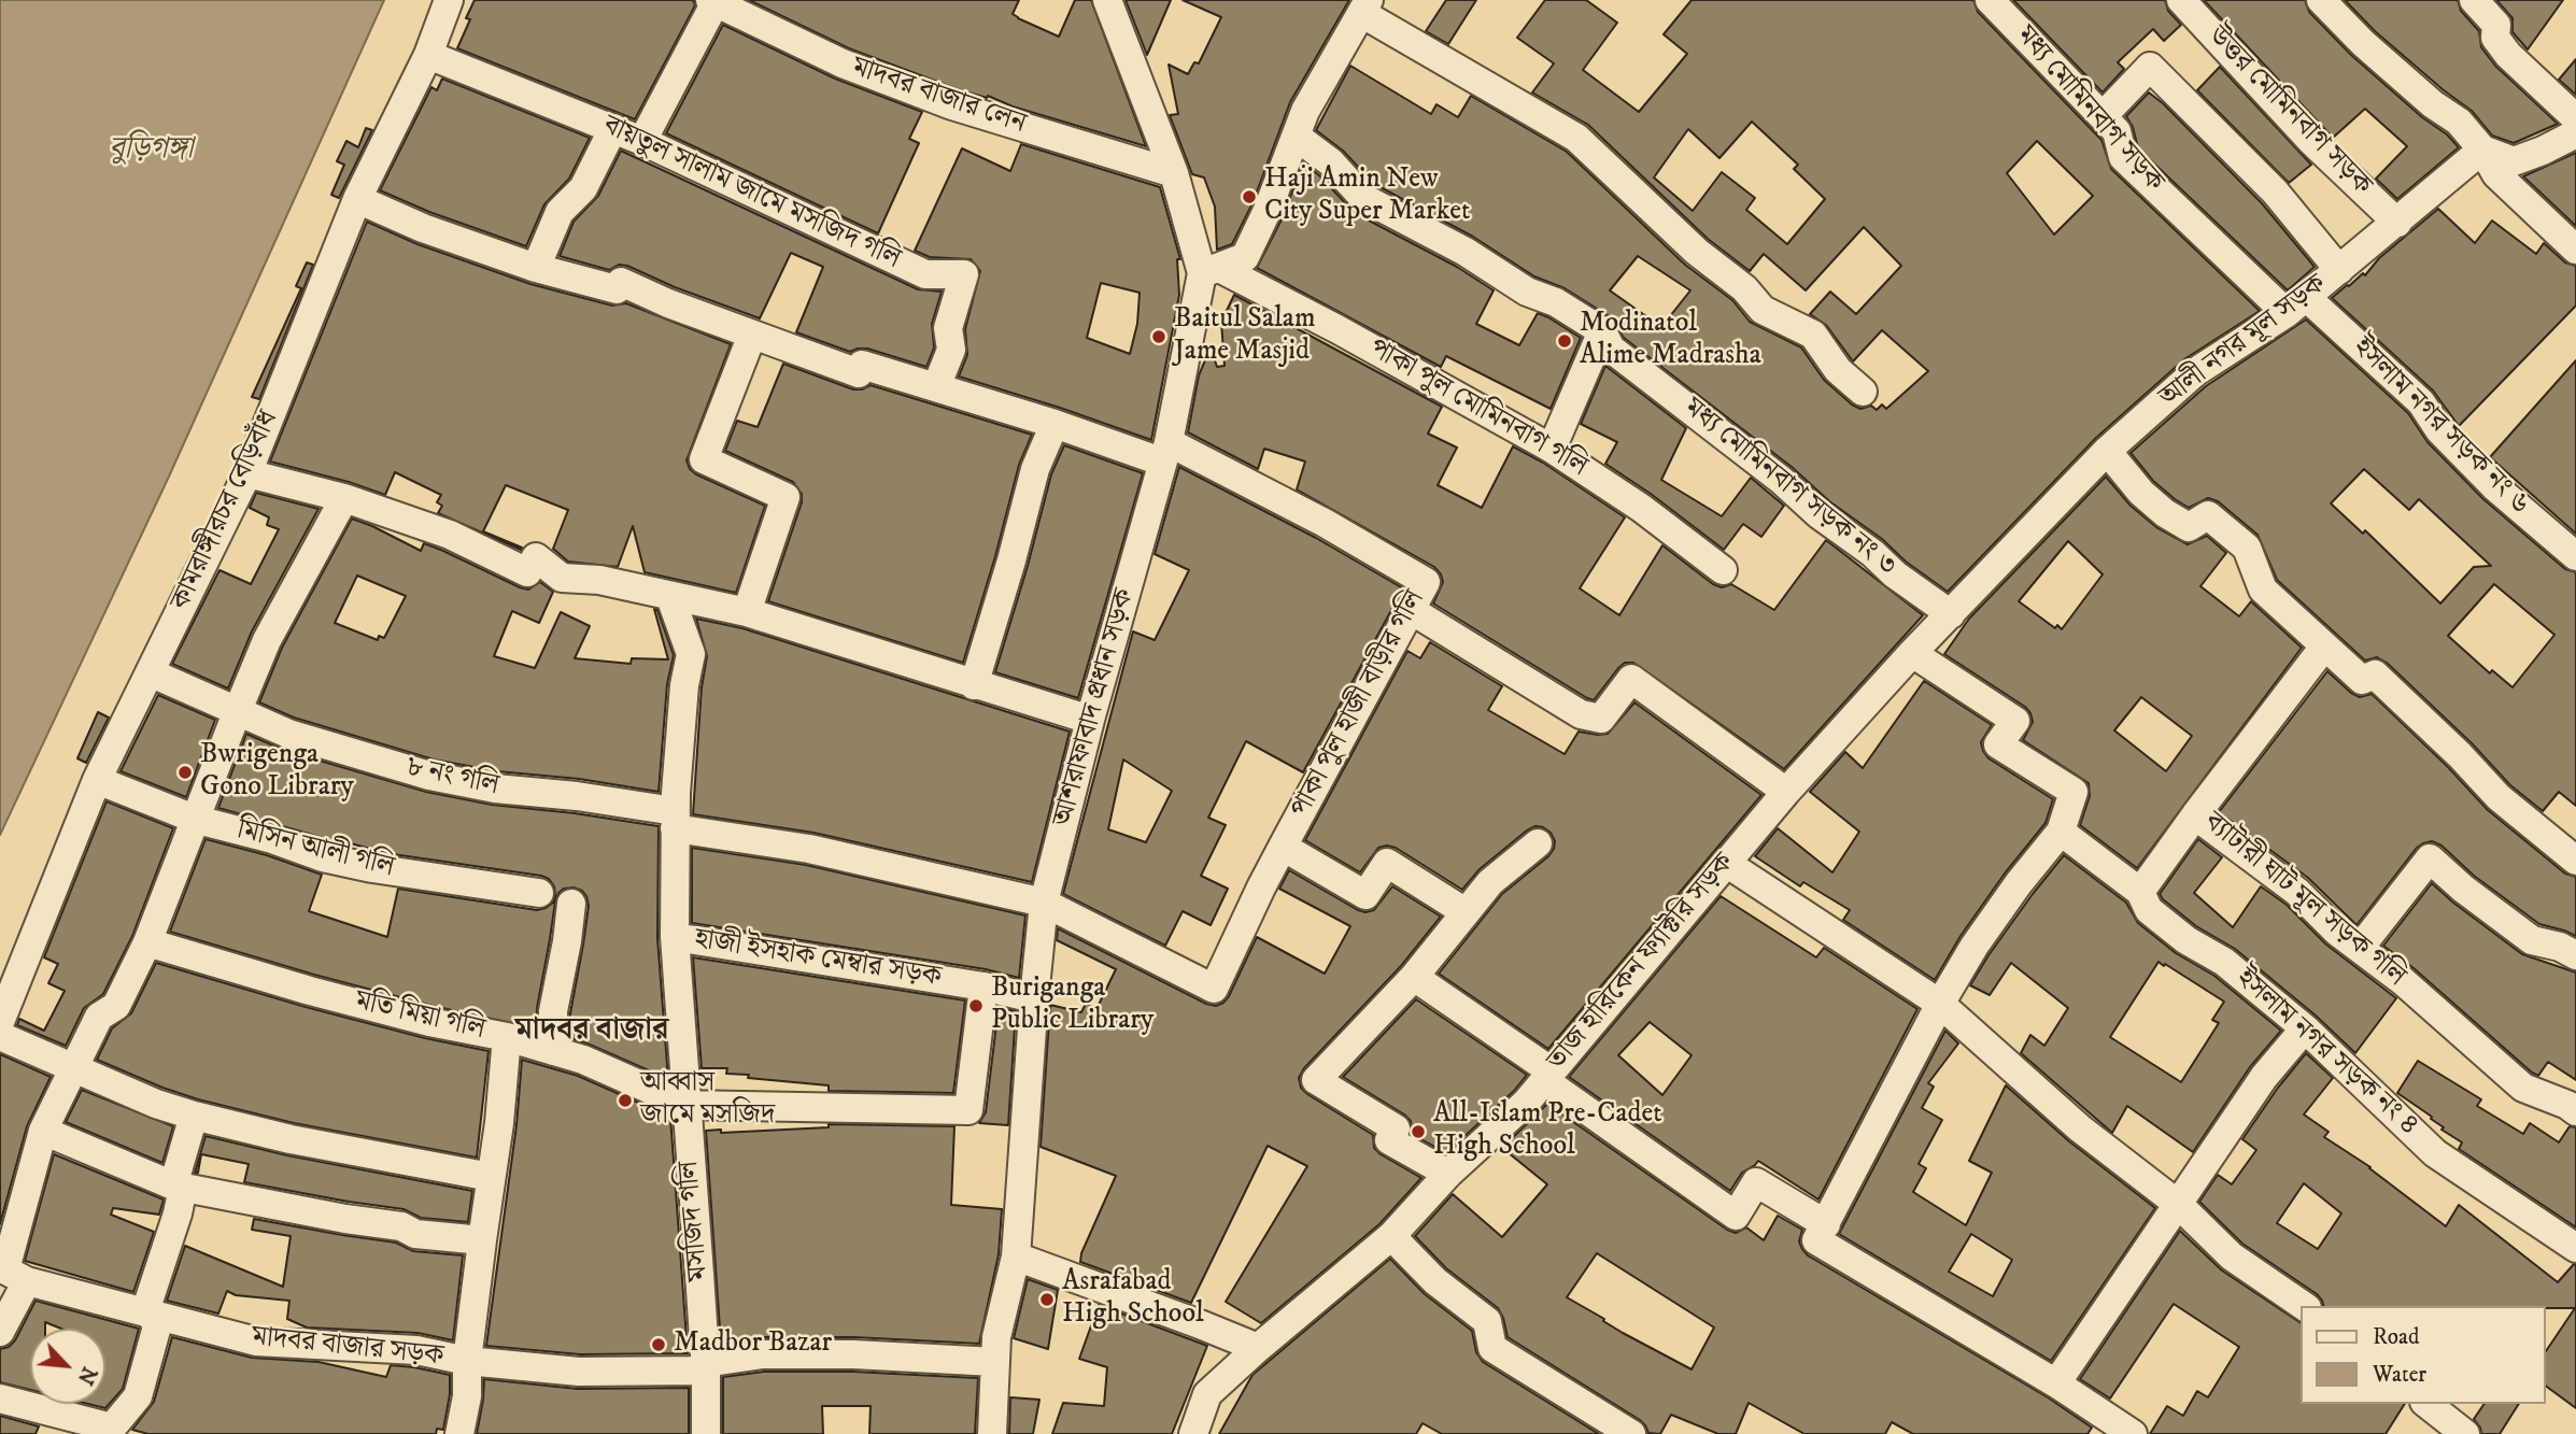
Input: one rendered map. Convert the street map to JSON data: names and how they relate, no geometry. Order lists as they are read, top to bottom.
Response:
{
  "streets": {
    "street": [
      "মাদবর বাজার লেন",
      "মধ্য মোমিনবাগ সড়ক",
      "উত্তর মোমিনবাগ সড়ক",
      "বায়তুল সালাম জামে মসজিদ গলি",
      "আলী নগর মূল সড়ক",
      "পাকা পুল মোমিনবাগ গলি",
      "ইসলাম নগর সড়ক নং ৬",
      "মধ্য মোমিনবাগ সড়ক নং ৩",
      "কামরাঙ্গীরচর বেড়িবাঁধ",
      "পাকা পুল হাজী বাড়ীর গলি",
      "আশরাফাবাদ প্রধান সড়ক",
      "৮ নং গলি",
      "মিসিন আলী গলি",
      "ব্যাটারী ঘাট মূল সড়ক গলি",
      "হাজী ইসহাক মেম্বার সড়ক",
      "তাজ হারিকেন ফ্যাক্টরি সড়ক",
      "মতি মিয়া গলি",
      "ইসলাম নগর সড়ক নং ৪",
      "মসজিদ গলি",
      "মাদবর বাজার সড়ক"
    ]
  },
  "crossings": [
    ["মাদবর বাজার লেন", "আশরাফাবাদ প্রধান সড়ক"],
    ["মধ্য মোমিনবাগ সড়ক", "আলী নগর মূল সড়ক"],
    ["মধ্য মোমিনবাগ সড়ক", "ইসলাম নগর সড়ক নং ৬"],
    ["উত্তর মোমিনবাগ সড়ক", "আলী নগর মূল সড়ক"],
    ["বায়তুল সালাম জামে মসজিদ গলি", "কামরাঙ্গীরচর বেড়িবাঁধ"],
    ["আলী নগর মূল সড়ক", "ইসলাম নগর সড়ক নং ৬"],
    ["আলী নগর মূল সড়ক", "মধ্য মোমিনবাগ সড়ক নং ৩"],
    ["আলী নগর মূল সড়ক", "তাজ হারিকেন ফ্যাক্টরি সড়ক"],
    ["পাকা পুল মোমিনবাগ গলি", "আশরাফাবাদ প্রধান সড়ক"],
    ["কামরাঙ্গীরচর বেড়িবাঁধ", "৮ নং গলি"],
    ["কামরাঙ্গীরচর বেড়িবাঁধ", "মিসিন আলী গলি"],
    ["পাকা পুল হাজী বাড়ীর গলি", "আশরাফাবাদ প্রধান সড়ক"],
    ["আশরাফাবাদ প্রধান সড়ক", "হাজী ইসহাক মেম্বার সড়ক"],
    ["আশরাফাবাদ প্রধান সড়ক", "মাদবর বাজার সড়ক"],
    ["৮ নং গলি", "হাজী ইসহাক মেম্বার সড়ক"],
    ["হাজী ইসহাক মেম্বার সড়ক", "মতি মিয়া গলি"],
    ["হাজী ইসহাক মেম্বার সড়ক", "মসজিদ গলি"],
    ["মতি মিয়া গলি", "মসজিদ গলি"],
    ["মসজিদ গলি", "মাদবর বাজার সড়ক"]
  ],
  "districts": ["মাদবর বাজার"],
  "water": ["বুড়িগঙ্গা"],
  "places": [
    "Haji Amin New City Super Market",
    "Baitul Salam Jame Masjid",
    "Modinatol Alime Madrasha",
    "Bwrigenga Gono Library",
    "Buriganga Public Library",
    "আব্বাস জামে মসজিদ",
    "All-Islam Pre-Cadet High School",
    "Asrafabad High School",
    "Madbor Bazar"
  ],
  "legend": ["Road", "Water"],
  "north": "bottom right"
}
